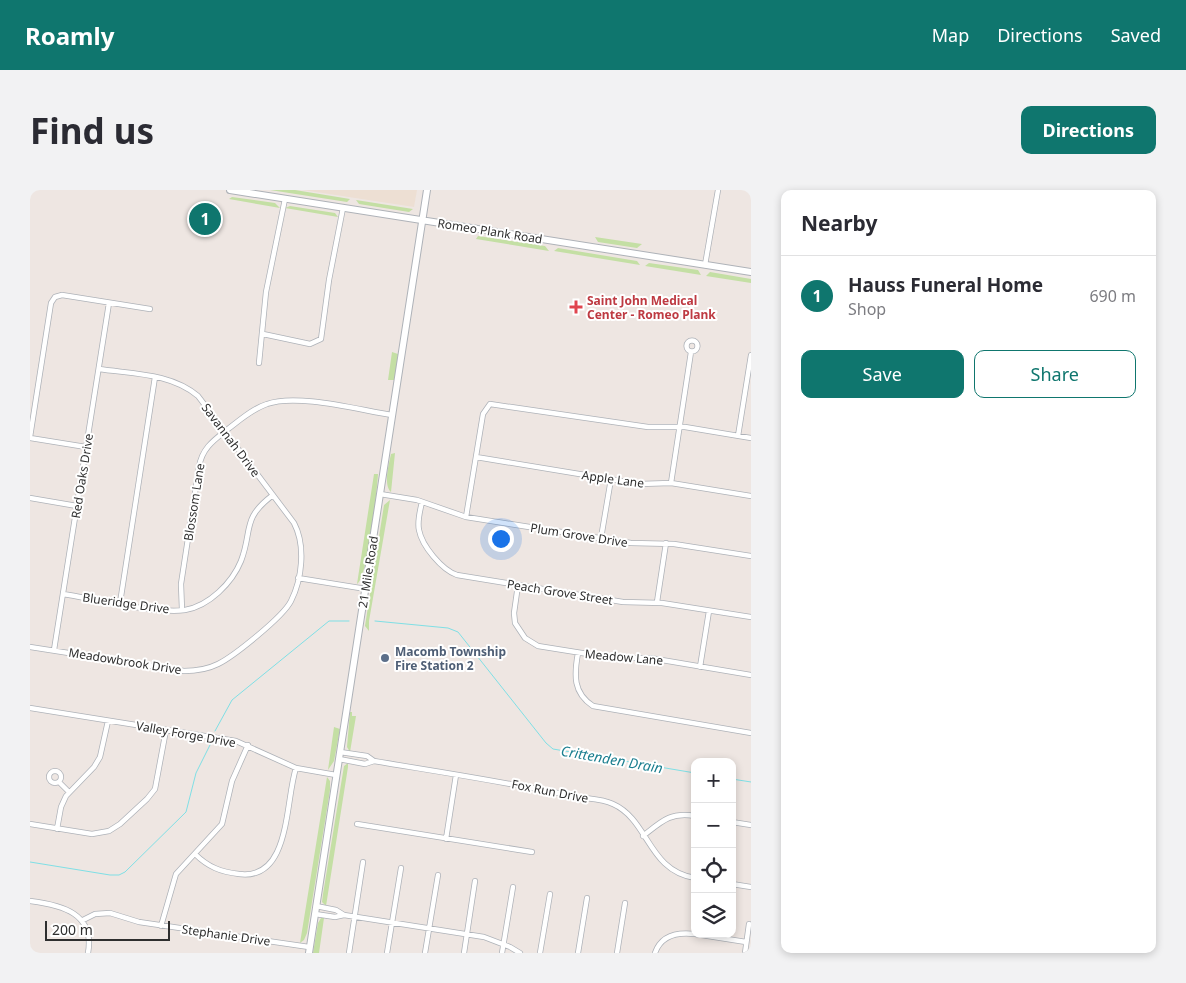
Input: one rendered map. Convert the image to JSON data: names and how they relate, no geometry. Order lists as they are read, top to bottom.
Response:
{
  "streets": {
    "street": [
      "Romeo Plank Road",
      "Savannah Drive",
      "Red Oaks Drive",
      "Apple Lane",
      "Blossom Lane",
      "Plum Grove Drive",
      "21 Mile Road",
      "Peach Grove Street",
      "Blueridge Drive",
      "Meadow Lane",
      "Meadowbrook Drive",
      "Valley Forge Drive",
      "Fox Run Drive",
      "Stephanie Drive"
    ]
  },
  "crossings": [
    ["Romeo Plank Road", "21 Mile Road"],
    ["Savannah Drive", "Red Oaks Drive"],
    ["Savannah Drive", "Blossom Lane"],
    ["Savannah Drive", "Blueridge Drive"],
    ["Savannah Drive", "Meadowbrook Drive"],
    ["Red Oaks Drive", "Blueridge Drive"],
    ["Red Oaks Drive", "Meadowbrook Drive"],
    ["Blossom Lane", "21 Mile Road"],
    ["Blossom Lane", "Blueridge Drive"],
    ["Plum Grove Drive", "21 Mile Road"],
    ["Plum Grove Drive", "Peach Grove Street"],
    ["21 Mile Road", "Valley Forge Drive"],
    ["21 Mile Road", "Fox Run Drive"],
    ["21 Mile Road", "Stephanie Drive"],
    ["Peach Grove Street", "Meadow Lane"]
  ],
  "water": ["Crittenden Drain"],
  "places": {
    "health": ["Saint John Medical Center - Romeo Plank"],
    "other": ["Macomb Township Fire Station 2"]
  },
  "scale_bar": "200 m",
  "page": {
    "header": "Roamly",
    "nav": ["Map", "Directions", "Saved"],
    "buttons": [
      "Directions",
      ["Save", "Share"]
    ],
    "title": "Find us",
    "heading": "Nearby",
    "pins": "1",
    "list": [
      {
        "mark": "1",
        "name": "Hauss Funeral Home",
        "note": "Shop",
        "value": "690 m"
      }
    ],
    "map_buttons": ["+", "−"],
    "scale": "200 m"
  }
}
